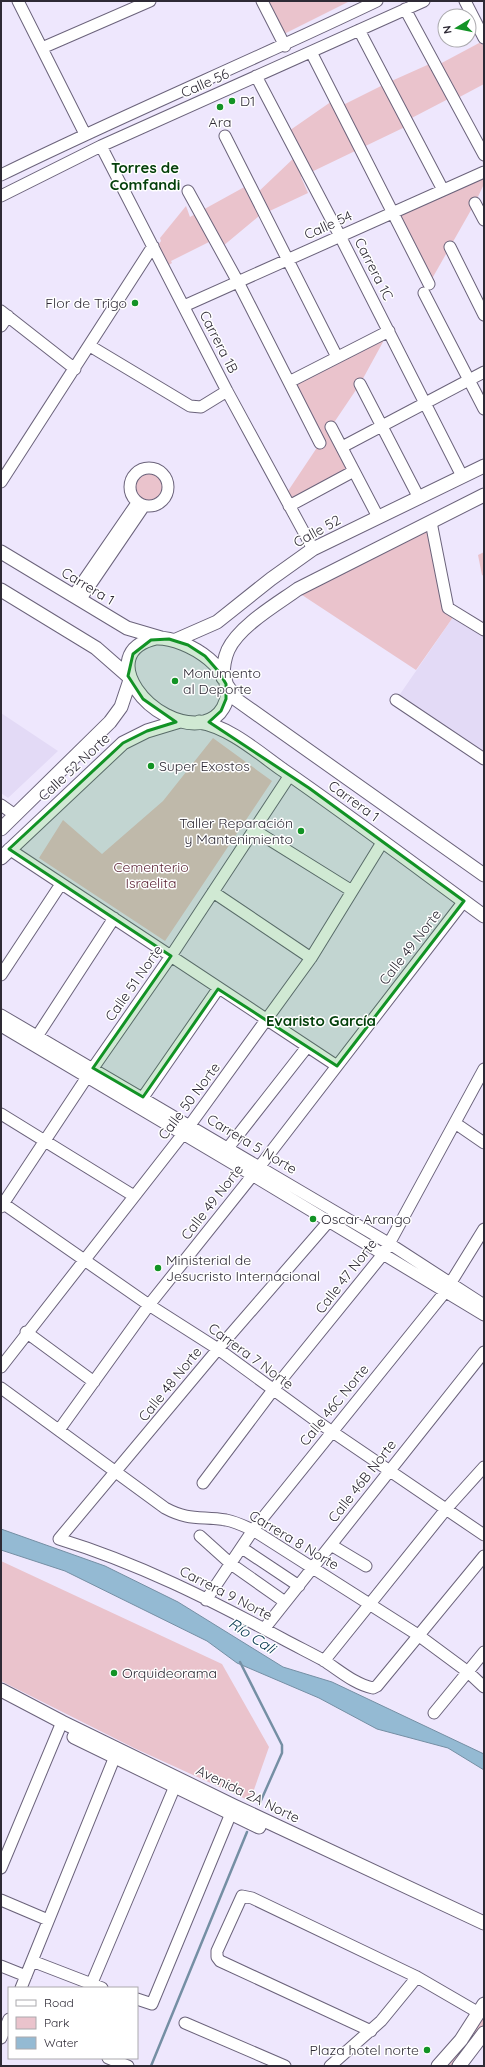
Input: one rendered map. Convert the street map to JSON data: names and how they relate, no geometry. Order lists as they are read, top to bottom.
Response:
{
  "streets": {
    "main road": [
      "Calle 52",
      "Carrera 1",
      "Calle 52 Norte",
      "Avenida 2A Norte"
    ],
    "street": [
      "Calle 56",
      "Calle 54",
      "Carrera 1C",
      "Carrera 1B",
      "Calle 49 Norte",
      "Calle 51 Norte",
      "Calle 50 Norte",
      "Carrera 5 Norte",
      "Calle 47 Norte",
      "Carrera 7 Norte",
      "Calle 48 Norte",
      "Calle 46C Norte",
      "Calle 46B Norte",
      "Carrera 8 Norte",
      "Carrera 9 Norte"
    ]
  },
  "crossings": [
    ["Calle 56", "Carrera 1C"],
    ["Calle 56", "Carrera 1B"],
    ["Calle 54", "Carrera 1C"],
    ["Calle 54", "Carrera 1B"],
    ["Carrera 1C", "Calle 52"],
    ["Carrera 1B", "Calle 52"],
    ["Calle 52", "Carrera 1"],
    ["Calle 52", "Calle 52 Norte"],
    ["Carrera 1", "Calle 52 Norte"],
    ["Carrera 1", "Calle 49 Norte"],
    ["Carrera 1", "Calle 51 Norte"],
    ["Carrera 1", "Calle 50 Norte"],
    ["Calle 49 Norte", "Carrera 5 Norte"],
    ["Calle 49 Norte", "Carrera 7 Norte"],
    ["Calle 49 Norte", "Carrera 8 Norte"],
    ["Calle 51 Norte", "Carrera 5 Norte"],
    ["Calle 51 Norte", "Carrera 7 Norte"],
    ["Calle 50 Norte", "Carrera 5 Norte"],
    ["Calle 50 Norte", "Carrera 7 Norte"],
    ["Carrera 5 Norte", "Calle 47 Norte"],
    ["Carrera 5 Norte", "Calle 48 Norte"],
    ["Carrera 5 Norte", "Calle 46C Norte"],
    ["Calle 47 Norte", "Carrera 7 Norte"],
    ["Carrera 7 Norte", "Calle 48 Norte"],
    ["Carrera 7 Norte", "Calle 46C Norte"],
    ["Carrera 7 Norte", "Calle 46B Norte"],
    ["Calle 48 Norte", "Carrera 8 Norte"],
    ["Calle 48 Norte", "Carrera 9 Norte"],
    ["Calle 46C Norte", "Carrera 8 Norte"],
    ["Calle 46C Norte", "Carrera 9 Norte"],
    ["Calle 46B Norte", "Carrera 8 Norte"],
    ["Calle 46B Norte", "Carrera 9 Norte"],
    ["Carrera 8 Norte", "Carrera 9 Norte"]
  ],
  "districts": ["Torres de Comfandi", "Evaristo García"],
  "water": ["Río Cali"],
  "parks": ["Cementerio Israelita"],
  "places": [
    "D1",
    "Ara",
    "Flor de Trigo",
    "Monumento al Deporte",
    "Super Exostos",
    "Taller Reparación y Mantenimiento",
    "Oscar Arango",
    "Ministerial de Jesucristo Internacional",
    "Orquideorama",
    "Plaza hotel norte"
  ],
  "legend": ["Road", "Park", "Water"],
  "north": "left"
}
